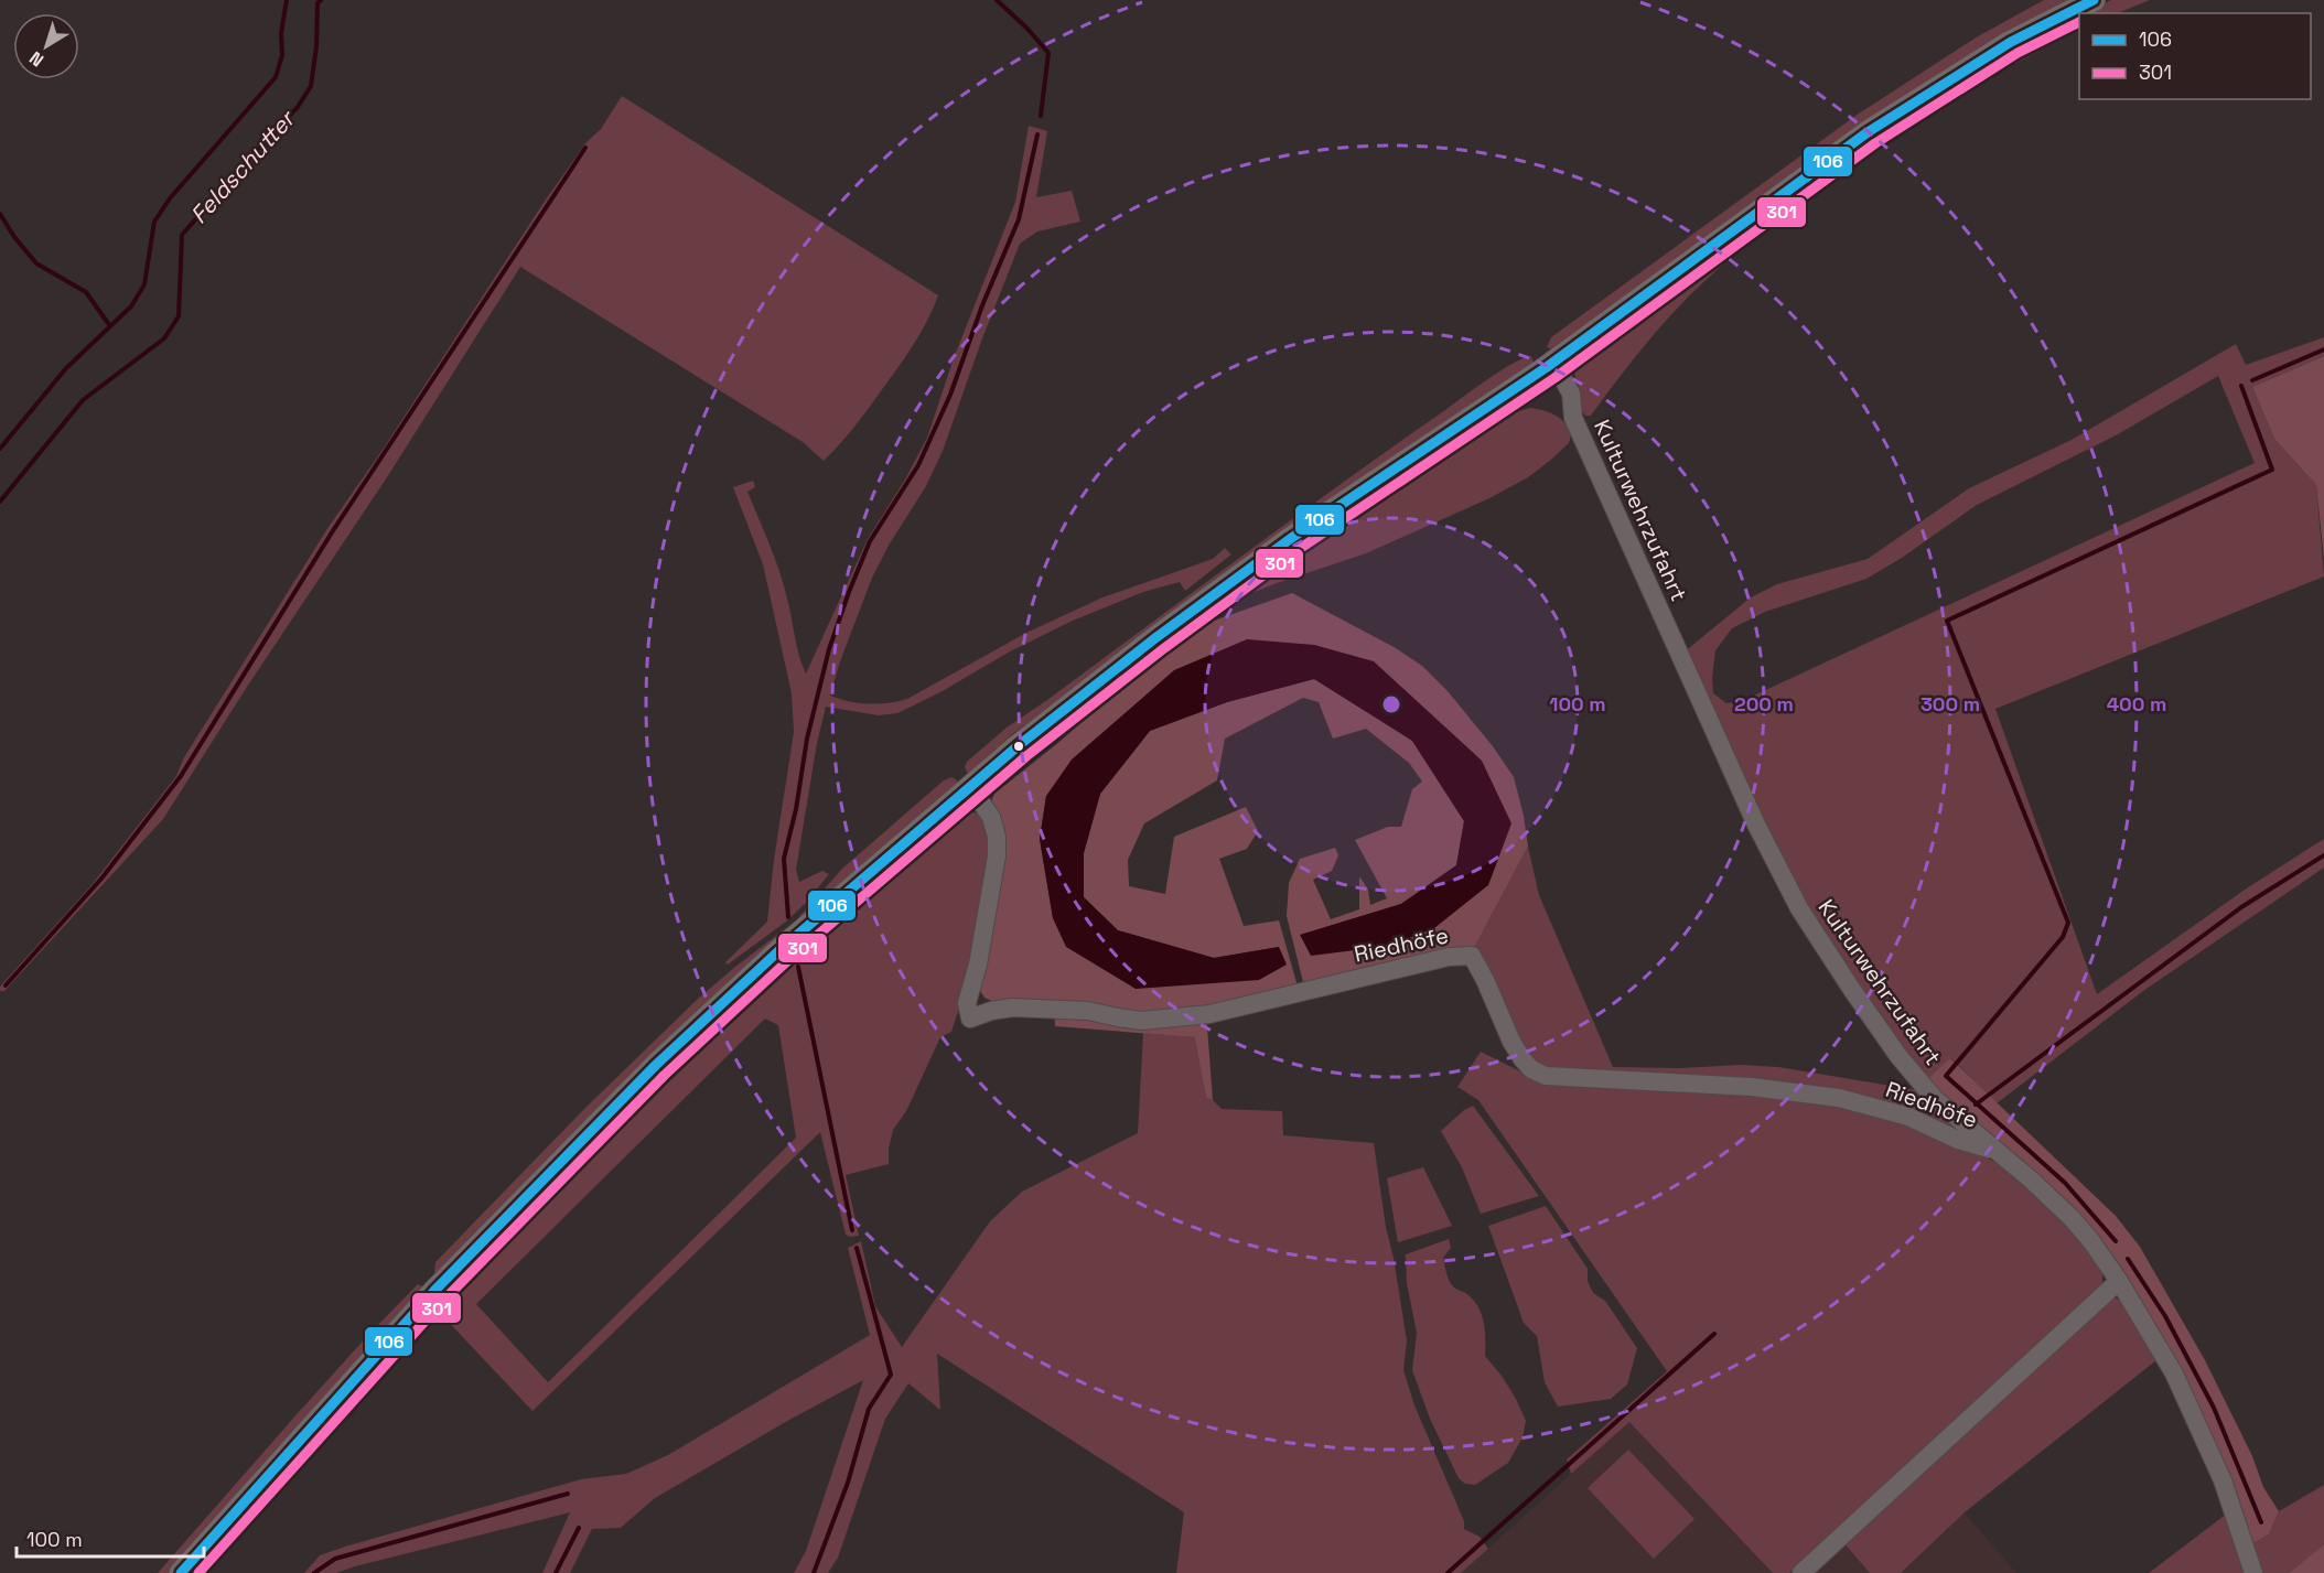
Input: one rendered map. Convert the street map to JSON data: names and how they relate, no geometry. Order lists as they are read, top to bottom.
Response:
{
  "streets": {
    "street": ["Kulturwehrzufahrt", "Riedhöfe"]
  },
  "crossings": [
    ["Kulturwehrzufahrt", "Riedhöfe"]
  ],
  "water": ["Feldschutter"],
  "lines": ["transit line 106", "transit line 301"],
  "legend": ["106", "301"],
  "scale_bar": "100 m",
  "north": "bottom left",
  "rings": [
    "100 m",
    "200 m",
    "300 m",
    "400 m"
  ]
}
